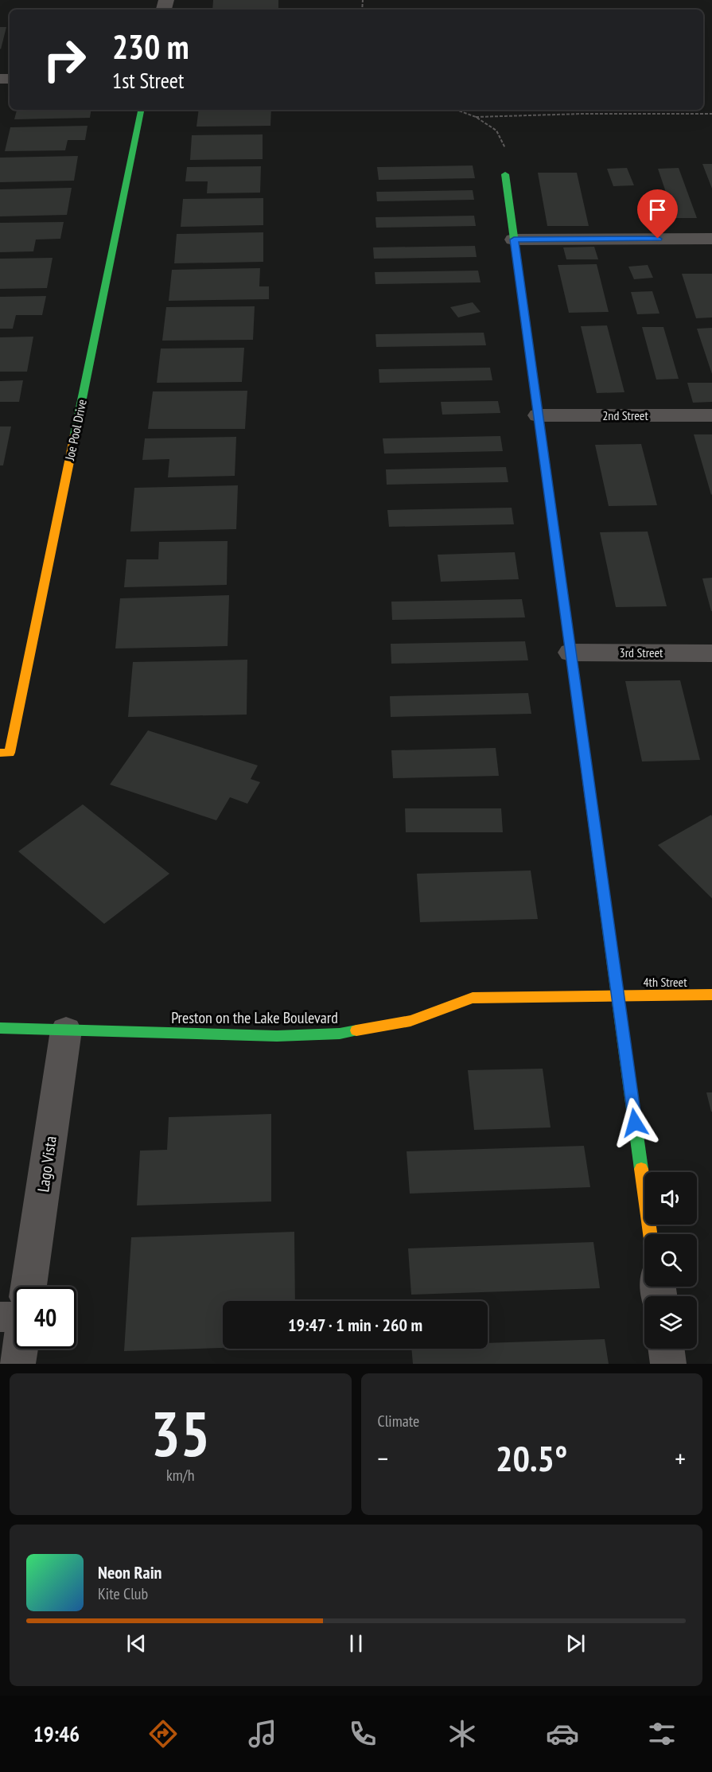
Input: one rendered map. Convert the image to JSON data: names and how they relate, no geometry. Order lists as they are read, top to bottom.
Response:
{
  "streets": {
    "street": [
      "2nd Street",
      "Joe Pool Drive",
      "3rd Street",
      "4th Street",
      "Preston on the Lake Boulevard",
      "Lago Vista"
    ]
  },
  "crossings": [
    ["4th Street", "Preston on the Lake Boulevard"],
    ["Preston on the Lake Boulevard", "Lago Vista"]
  ],
  "page": {
    "turn": ["230 m", "1st Street"],
    "limit": "40",
    "trip": "19:47 · 1 min · 260 m",
    "tile": [
      ["35", "km/h"],
      "Climate"
    ],
    "heat": ["−", "20.5°", "+"],
    "song": ["Neon Rain", "Kite Club"],
    "tabs": "19:46"
  }
}
